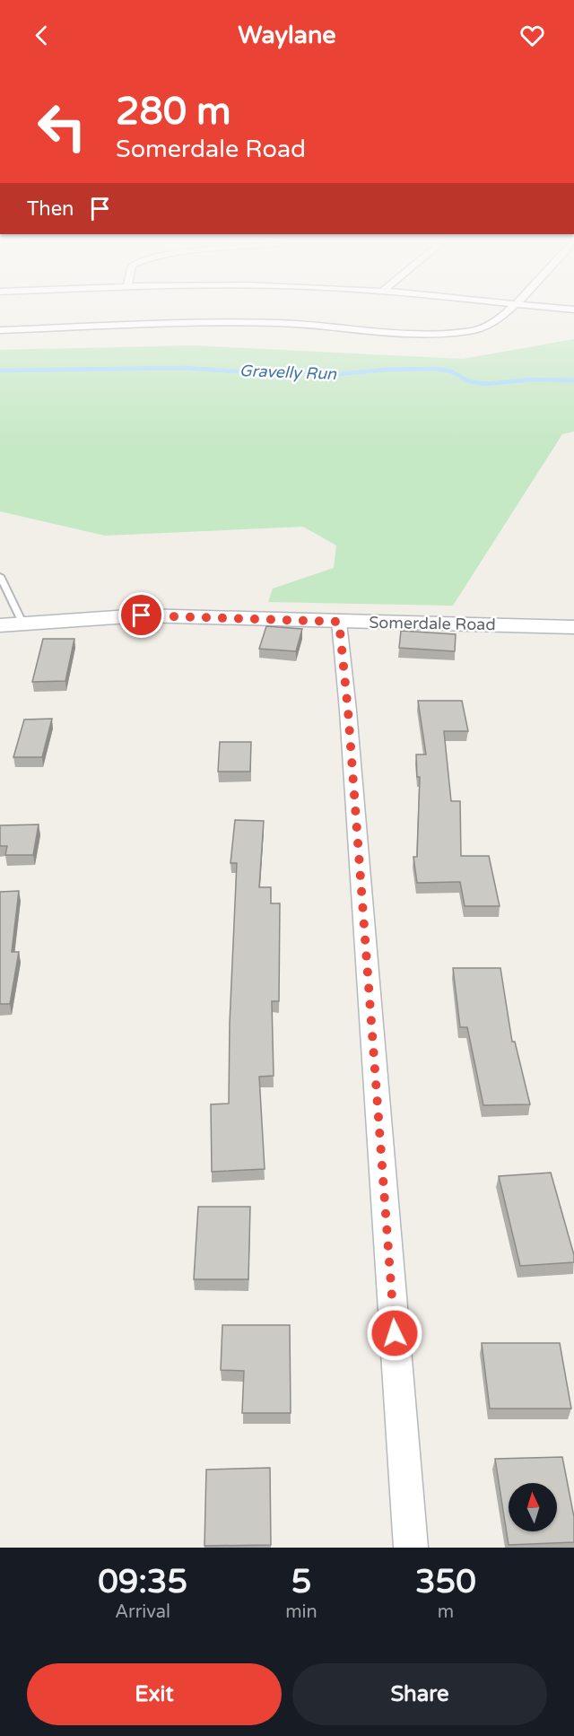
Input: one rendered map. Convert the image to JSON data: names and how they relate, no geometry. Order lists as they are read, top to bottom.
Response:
{
  "streets": {
    "main road": ["Somerdale Road"]
  },
  "water": ["Gravelly Run"],
  "north": "top",
  "page": {
    "header": "Waylane",
    "turn": ["280 m", "Somerdale Road"],
    "then": "Then",
    "eta": [
      "09:35",
      "Arrival",
      "5",
      "min",
      "350",
      "m"
    ],
    "buttons": ["Exit", "Share"]
  }
}
